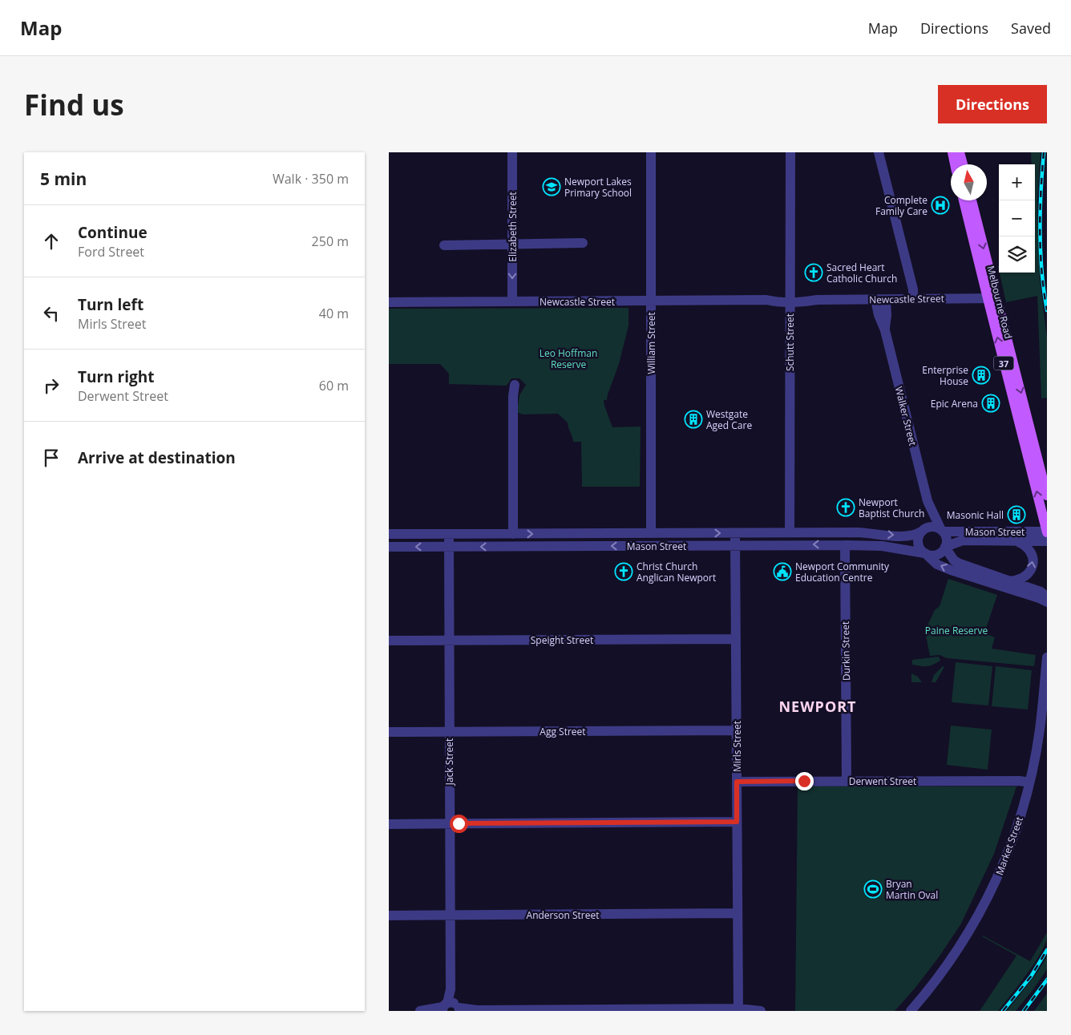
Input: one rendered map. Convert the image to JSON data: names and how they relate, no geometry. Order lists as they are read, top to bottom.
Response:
{
  "streets": {
    "main road": ["Melbourne Road", "37"],
    "street": [
      "Elizabeth Street",
      "Newcastle Street",
      "Schutt Street",
      "William Street",
      "Walker Street",
      "Mason Street",
      "Speight Street",
      "Durkin Street",
      "Agg Street",
      "Mirls Street",
      "Jack Street",
      "Derwent Street",
      "Market Street",
      "Anderson Street"
    ]
  },
  "crossings": [
    ["Elizabeth Street", "Newcastle Street"],
    ["Newcastle Street", "Melbourne Road"],
    ["Newcastle Street", "Schutt Street"],
    ["Newcastle Street", "William Street"],
    ["Newcastle Street", "Walker Street"],
    ["Melbourne Road", "Mason Street"],
    ["Schutt Street", "Mason Street"],
    ["William Street", "Mason Street"],
    ["Walker Street", "Mason Street"],
    ["Mason Street", "Durkin Street"],
    ["Mason Street", "Mirls Street"],
    ["Mason Street", "Jack Street"],
    ["Speight Street", "Mirls Street"],
    ["Speight Street", "Jack Street"],
    ["Durkin Street", "Derwent Street"],
    ["Agg Street", "Mirls Street"],
    ["Agg Street", "Jack Street"],
    ["Mirls Street", "Derwent Street"],
    ["Mirls Street", "Anderson Street"],
    ["Jack Street", "Anderson Street"],
    ["Derwent Street", "Market Street"]
  ],
  "one_way": ["Elizabeth Street"],
  "districts": ["NEWPORT"],
  "parks": ["Leo Hoffman Reserve", "Paine Reserve"],
  "places": {
    "school or university": ["Newport Lakes Primary School"],
    "hospital": ["Complete Family Care"],
    "church": ["Sacred Heart Catholic Church", "Newport Baptist Church", "Christ Church Anglican Newport"],
    "building": [
      "Enterprise House",
      "Epic Arena",
      "Westgate Aged Care",
      "Masonic Hall"
    ],
    "public building": ["Newport Community Education Centre"],
    "sports": ["Bryan Martin Oval"]
  },
  "north": "top",
  "page": {
    "header": "Map",
    "nav": ["Map", "Directions", "Saved"],
    "buttons": "Directions",
    "title": "Find us",
    "heading": ["5 min", "Walk · 350 m"],
    "map_buttons": ["+", "−"],
    "list": [
      ["Continue", "Ford Street", "250 m"],
      ["Turn left", "Mirls Street", "40 m"],
      ["Turn right", "Derwent Street", "60 m"],
      "Arrive at destination"
    ]
  }
}
